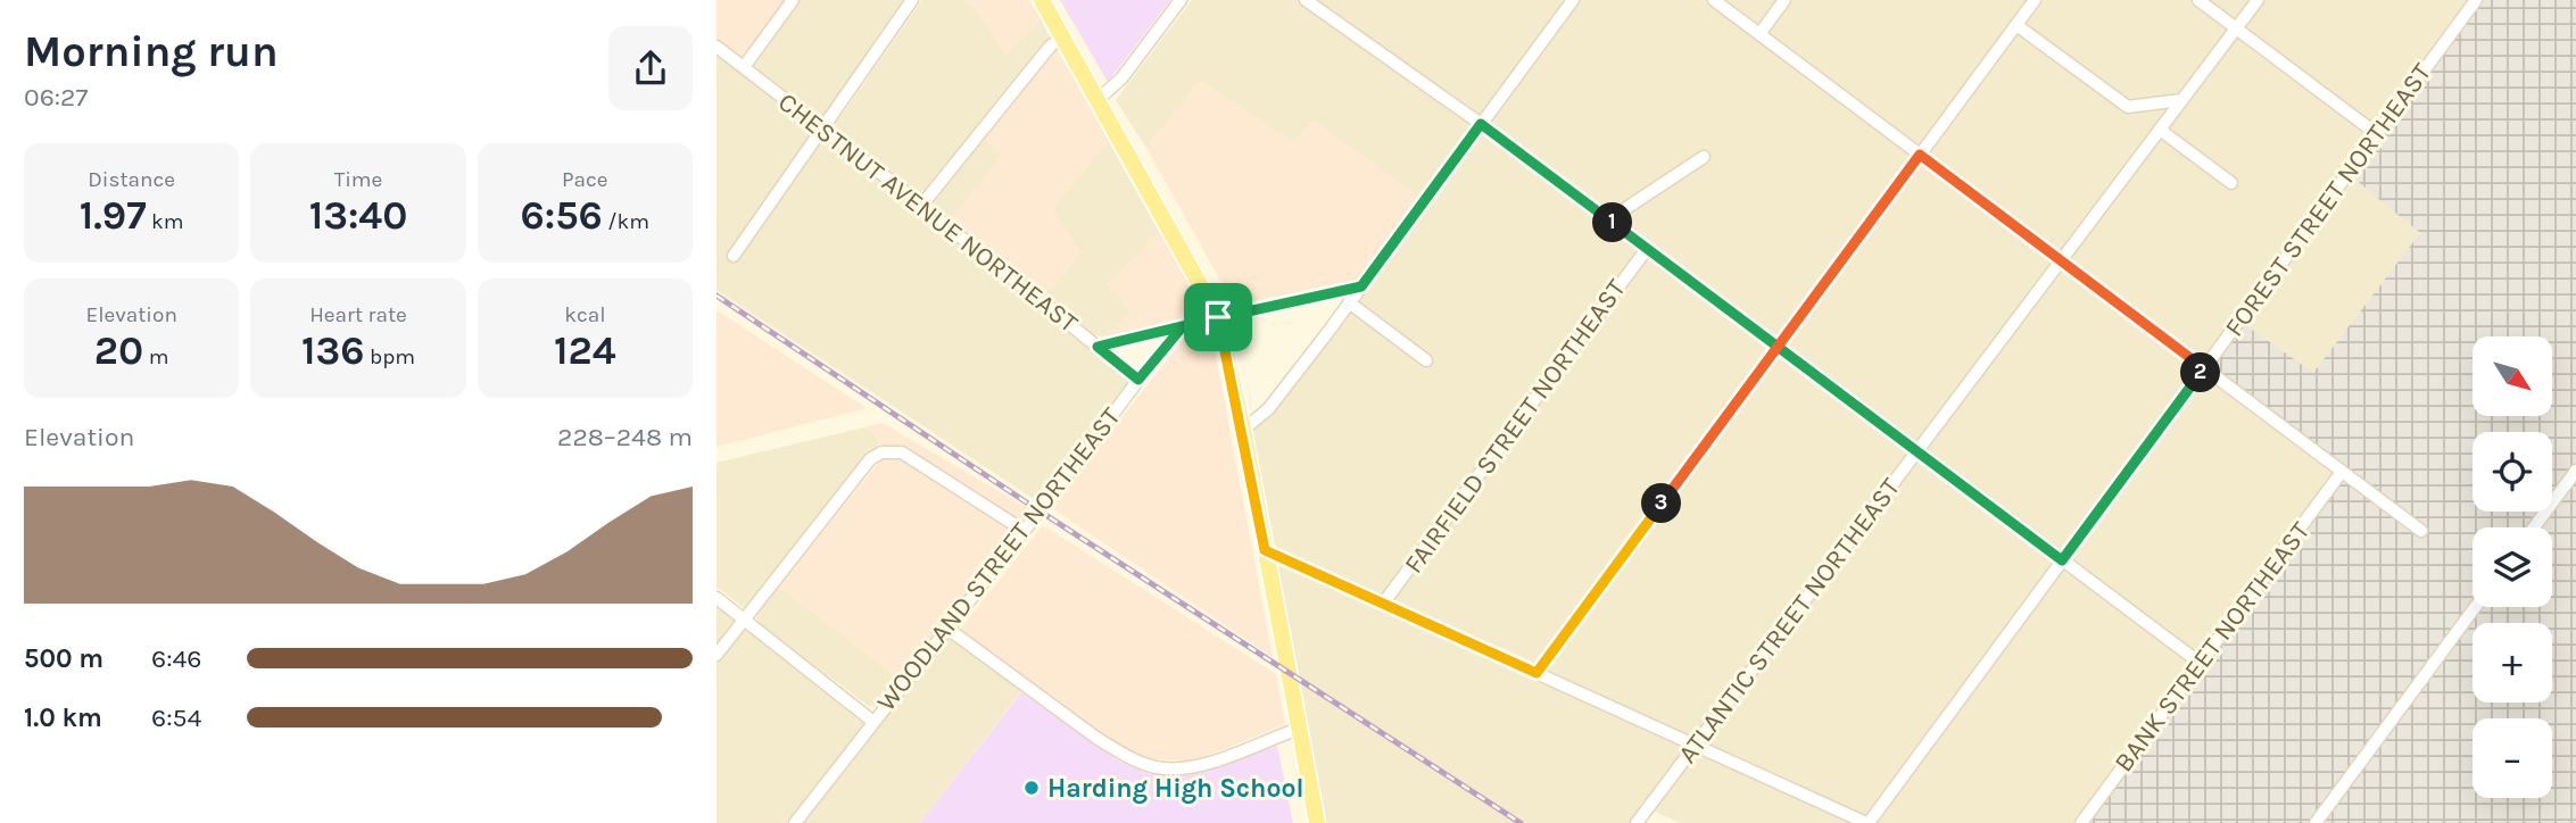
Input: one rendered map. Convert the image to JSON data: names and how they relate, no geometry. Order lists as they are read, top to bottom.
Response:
{
  "streets": {
    "street": [
      "FOREST STREET NORTHEAST",
      "CHESTNUT AVENUE NORTHEAST",
      "FAIRFIELD STREET NORTHEAST",
      "WOODLAND STREET NORTHEAST",
      "ATLANTIC STREET NORTHEAST",
      "BANK STREET NORTHEAST"
    ]
  },
  "crossings": [
    ["CHESTNUT AVENUE NORTHEAST", "WOODLAND STREET NORTHEAST"]
  ],
  "places": ["Harding High School"],
  "north": "bottom right",
  "page": {
    "heading": ["Morning run", "06:27"],
    "stats": [
      ["Distance", "1.97 km"],
      ["Time", "13:40"],
      ["Pace", "6:56 /km"],
      ["Elevation", "20 m"],
      ["Heart rate", "136 bpm"],
      ["kcal", "124"]
    ],
    "pins": ["1", "2", "3"],
    "map_buttons": ["+", "−"],
    "chart": ["Elevation", "228–248 m"],
    "list": [
      {
        "name": "500 m",
        "note": "6:46"
      },
      {
        "name": "1.0 km",
        "note": "6:54"
      }
    ]
  }
}
